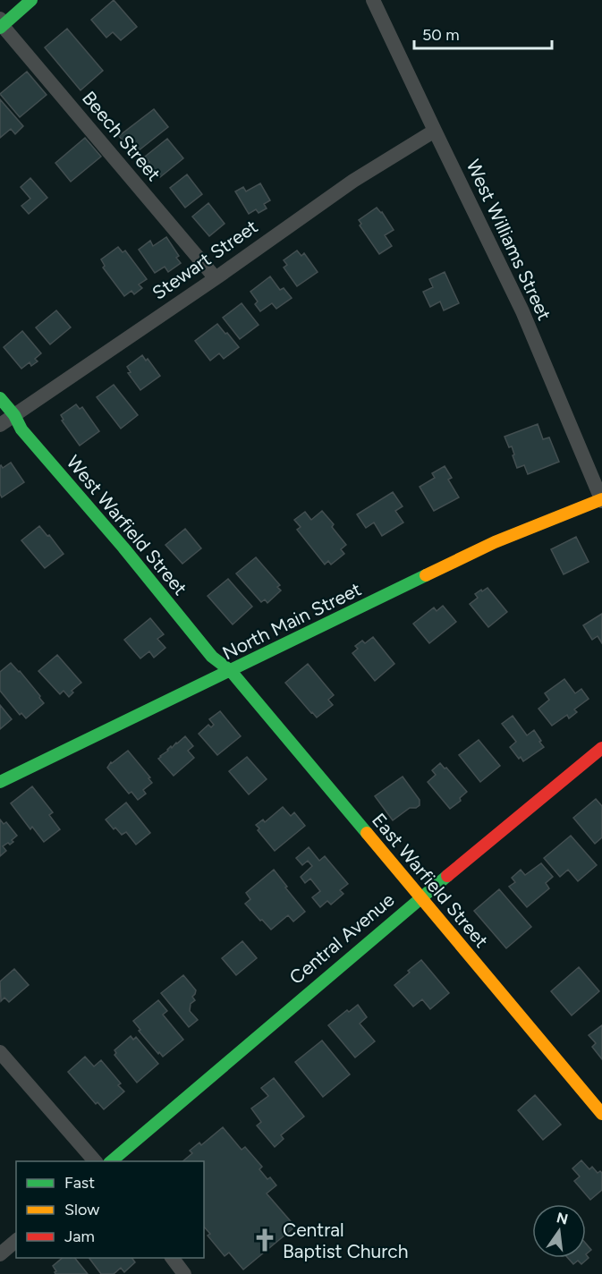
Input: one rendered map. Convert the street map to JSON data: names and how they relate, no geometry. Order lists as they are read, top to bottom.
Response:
{
  "streets": {
    "street": [
      "Beech Street",
      "West Williams Street",
      "Stewart Street",
      "West Warfield Street",
      "North Main Street",
      "East Warfield Street",
      "Central Avenue"
    ]
  },
  "crossings": [
    ["Beech Street", "Stewart Street"],
    ["West Williams Street", "Stewart Street"],
    ["West Williams Street", "North Main Street"],
    ["Stewart Street", "West Warfield Street"],
    ["West Warfield Street", "North Main Street"],
    ["West Warfield Street", "East Warfield Street"],
    ["North Main Street", "East Warfield Street"],
    ["East Warfield Street", "Central Avenue"]
  ],
  "places": {
    "church": ["Central Baptist Church"]
  },
  "legend": ["Fast", "Slow", "Jam"],
  "scale_bar": "50 m",
  "north": "top"
}
